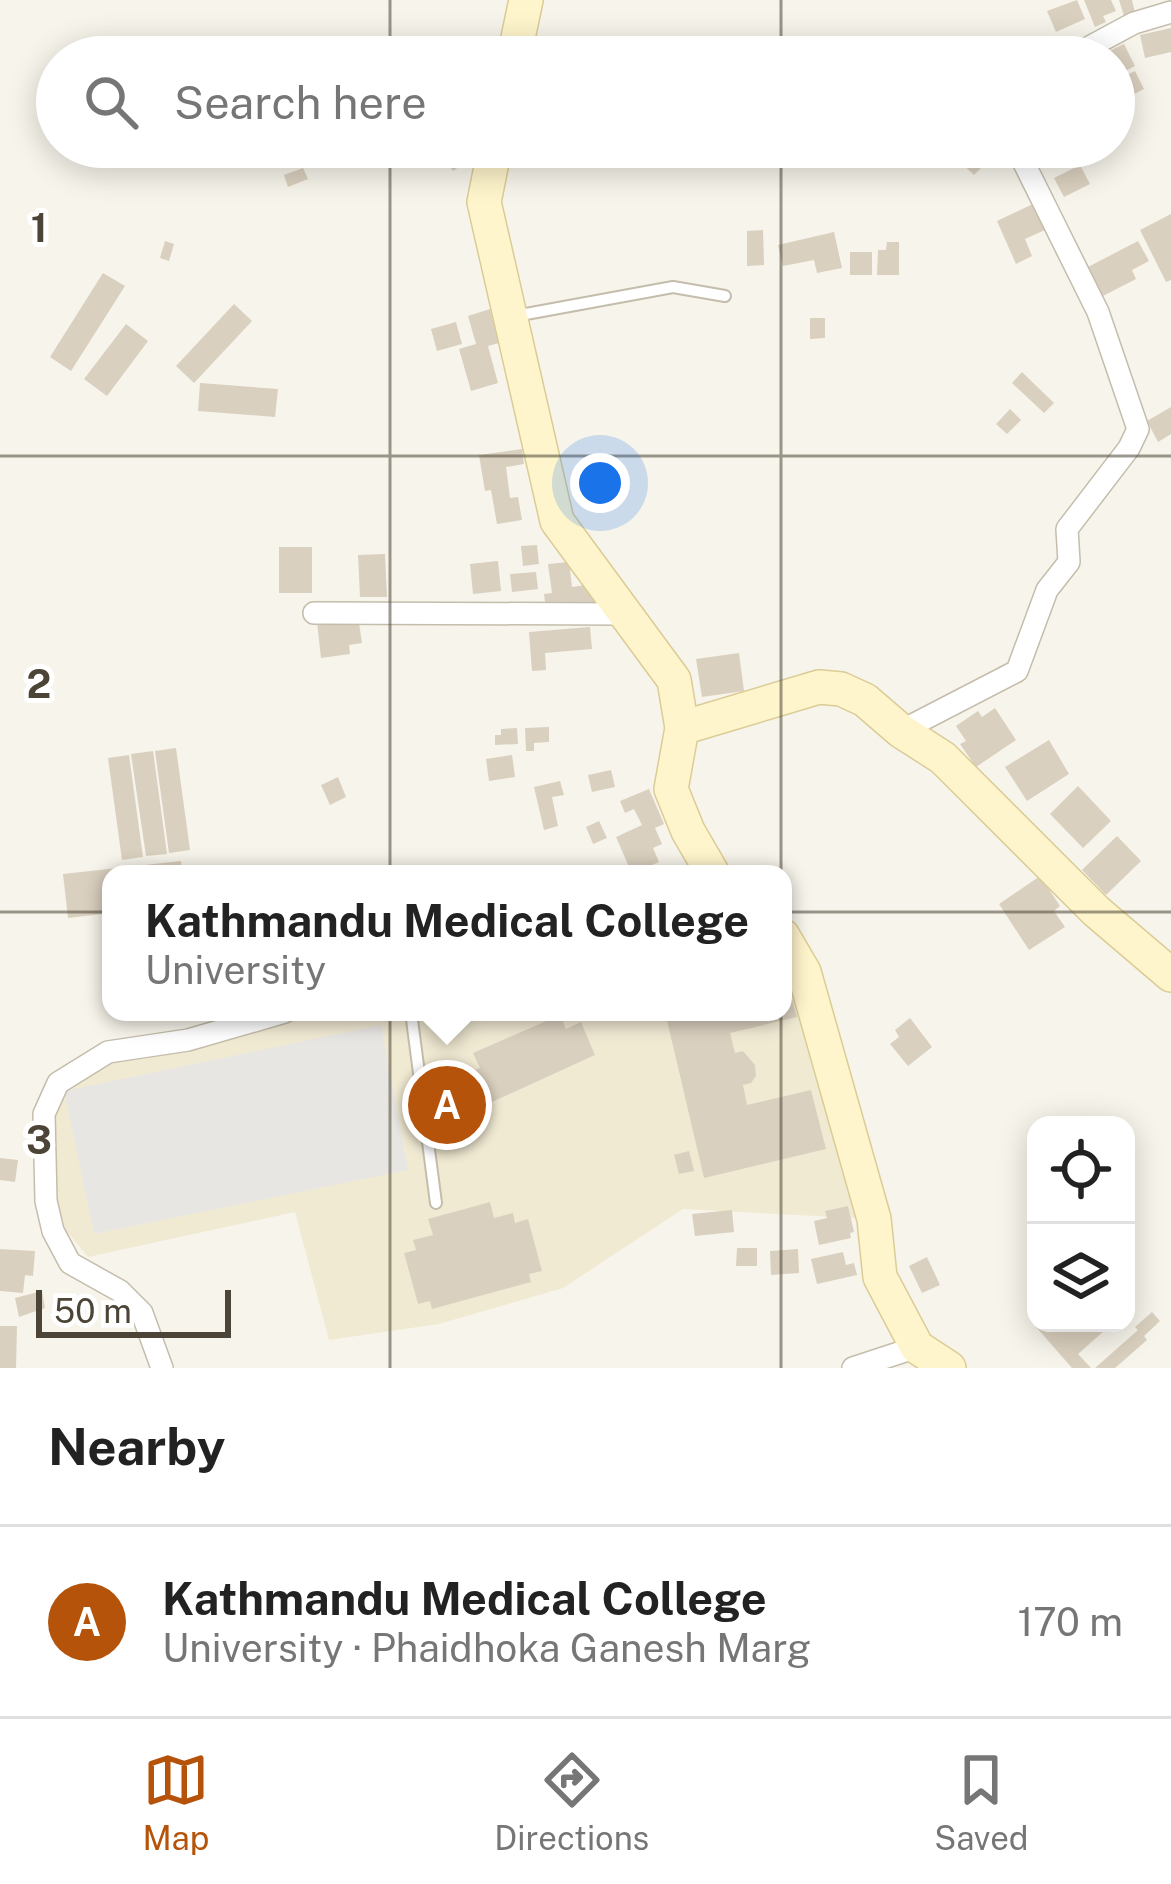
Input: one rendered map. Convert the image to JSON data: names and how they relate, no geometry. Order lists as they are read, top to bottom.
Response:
{
  "scale_bar": "50 m",
  "page": {
    "search": "Search here",
    "popup": ["Kathmandu Medical College", "University"],
    "pins": "A",
    "scale": "50 m",
    "heading": "Nearby",
    "list": [
      {
        "mark": "A",
        "name": "Kathmandu Medical College",
        "note": "University · Phaidhoka Ganesh Marg",
        "value": "170 m"
      }
    ],
    "nav": ["Map", "Directions", "Saved"]
  },
  "grid": {
    "rows": ["1", "2", "3"]
  }
}
